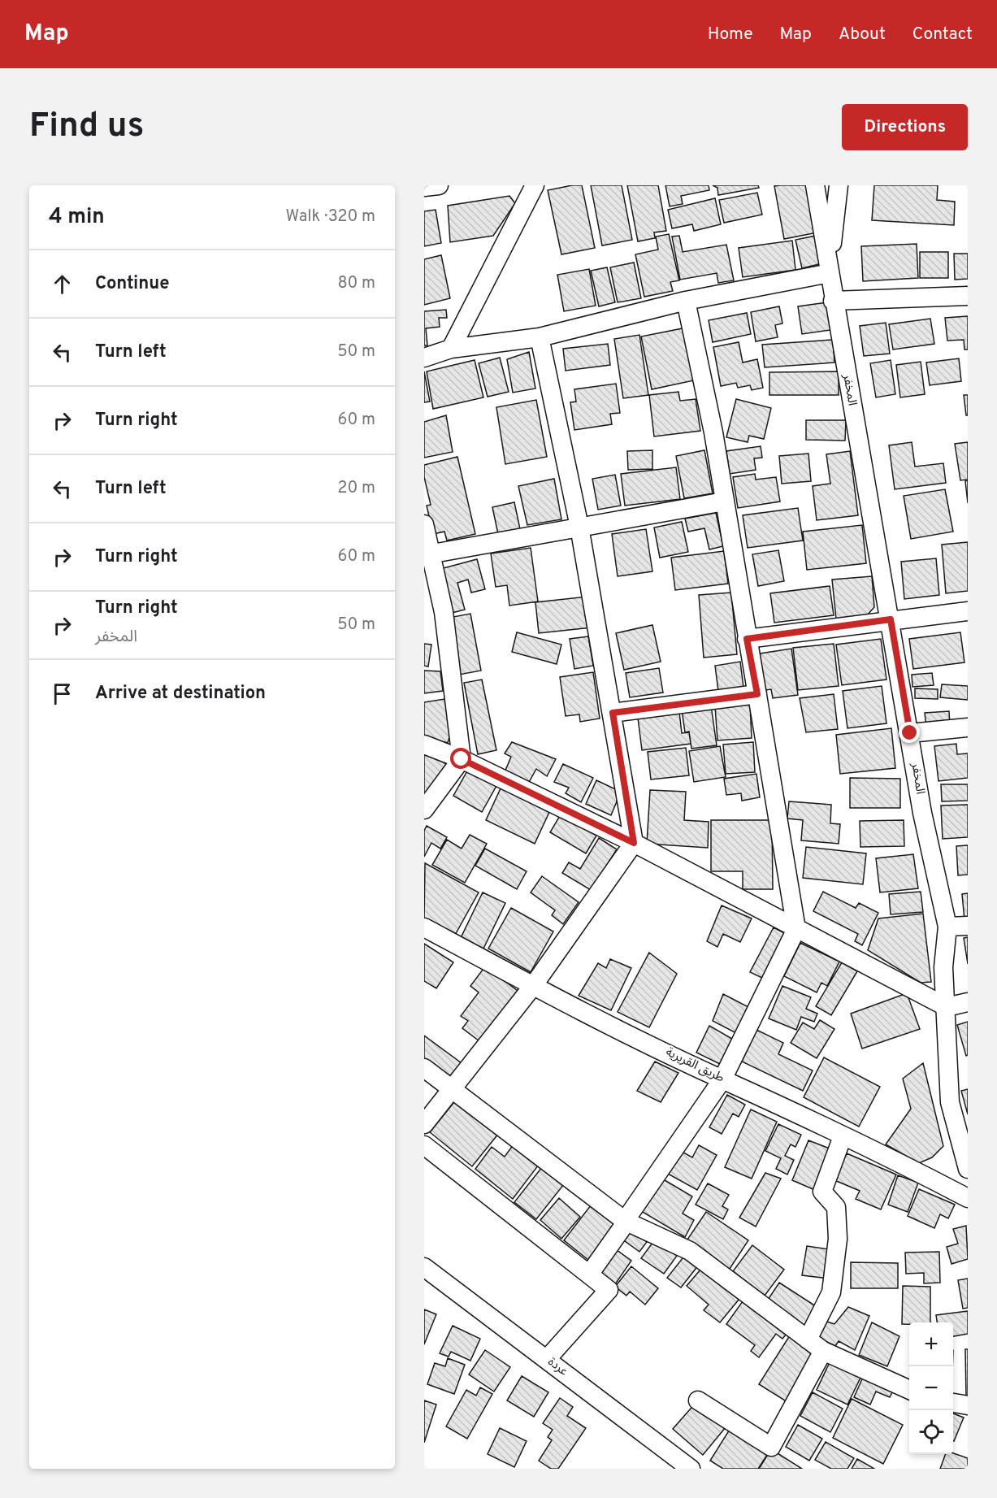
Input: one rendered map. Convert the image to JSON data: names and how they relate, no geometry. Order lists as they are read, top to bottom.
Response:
{
  "streets": {
    "street": ["المخفر", "طريق القريرية", "عردة"]
  },
  "page": {
    "header": "Map",
    "nav": [
      "Home",
      "Map",
      "About",
      "Contact"
    ],
    "buttons": "Directions",
    "title": "Find us",
    "heading": ["4 min", "Walk · 320 m"],
    "list": [
      ["Continue", "80 m"],
      ["Turn left", "50 m"],
      ["Turn right", "60 m"],
      ["Turn left", "20 m"],
      ["Turn right", "60 m"],
      ["Turn right", "المخفر", "50 m"],
      "Arrive at destination"
    ],
    "map_buttons": ["+", "−"]
  }
}
